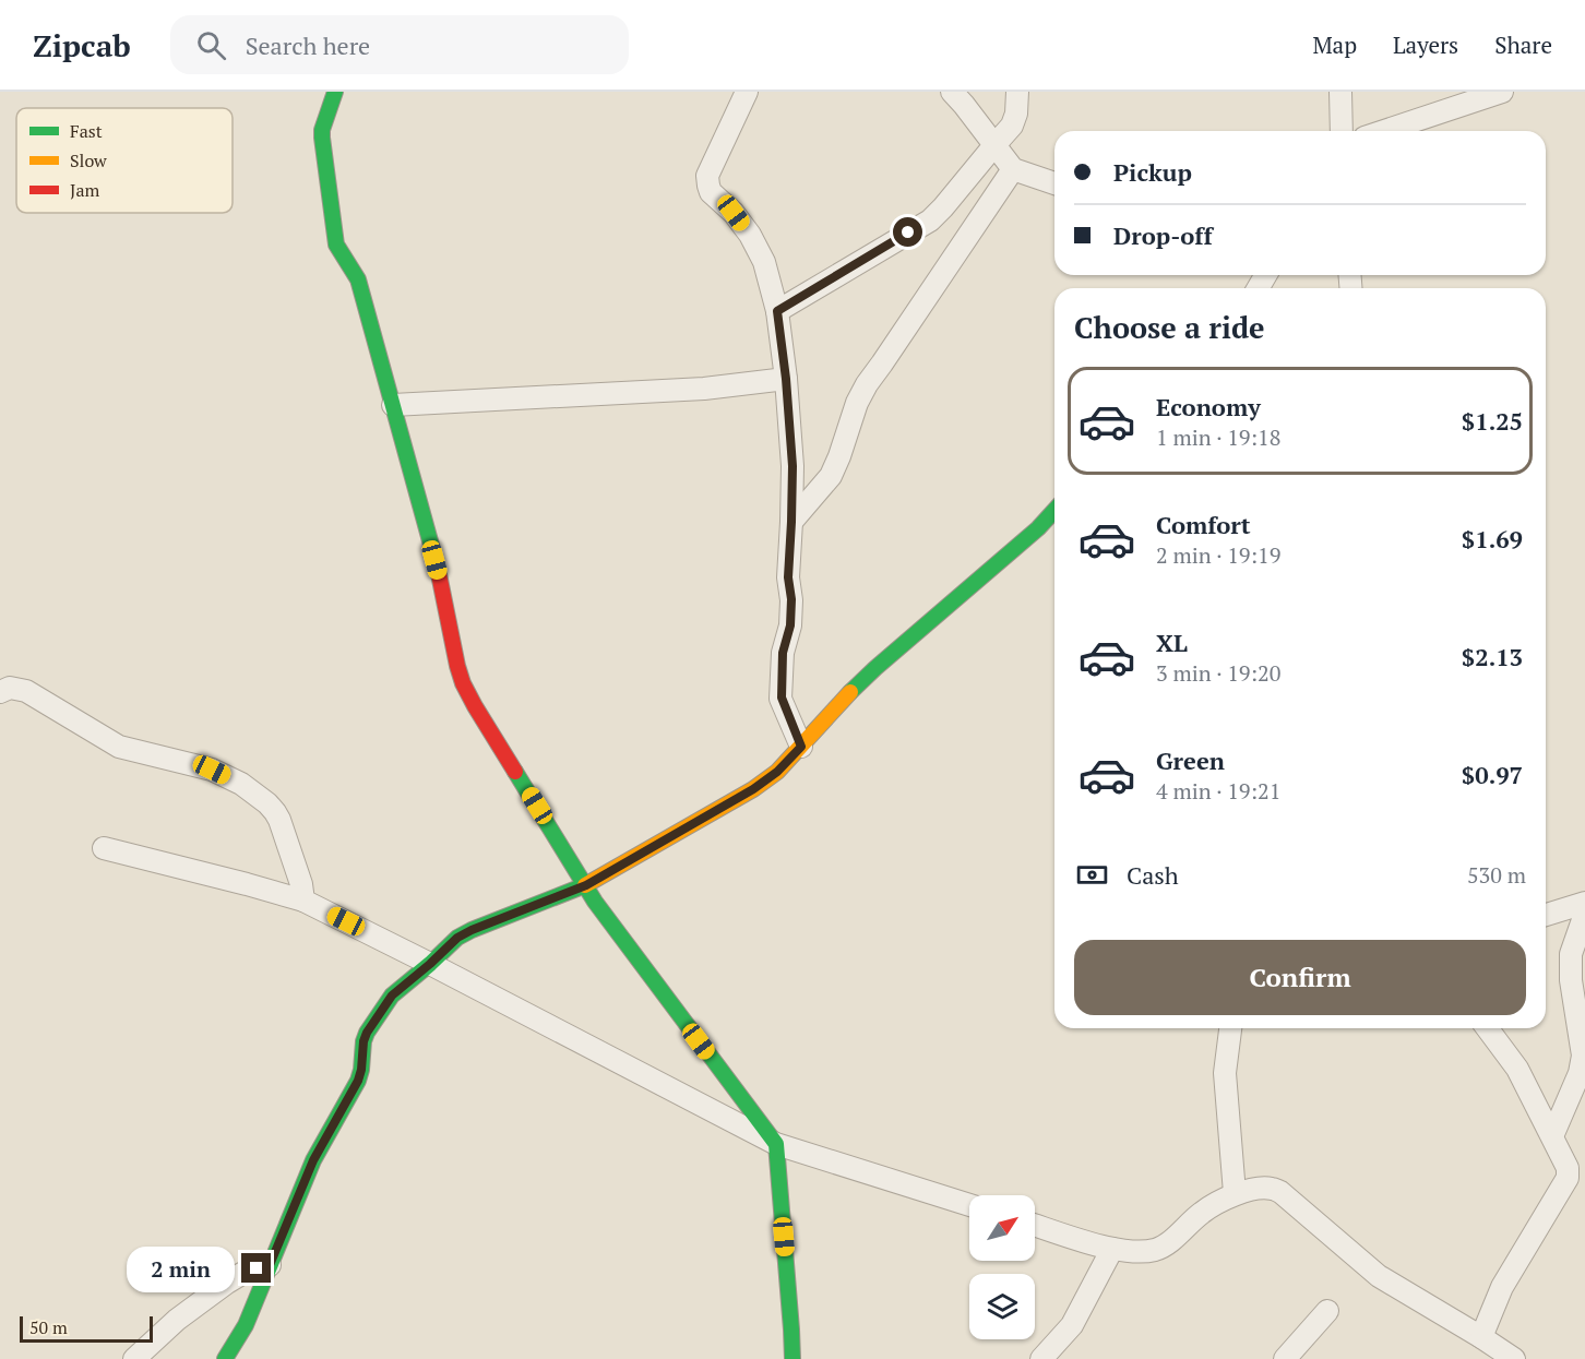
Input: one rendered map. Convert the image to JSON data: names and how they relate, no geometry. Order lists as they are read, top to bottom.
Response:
{
  "legend": ["Fast", "Slow", "Jam"],
  "scale_bar": "50 m",
  "north": "top right",
  "page": {
    "header": "Zipcab",
    "search": "Search here",
    "nav": ["Map", "Layers", "Share"],
    "banner": ["Pickup", "Drop-off"],
    "heading": "Choose a ride",
    "list": [
      {
        "name": "Economy",
        "note": "1 min · 19:18",
        "value": "$1.25"
      },
      {
        "name": "Comfort",
        "note": "2 min · 19:19",
        "value": "$1.69"
      },
      {
        "name": "XL",
        "note": "3 min · 19:20",
        "value": "$2.13"
      },
      {
        "name": "Green",
        "note": "4 min · 19:21",
        "value": "$0.97"
      }
    ],
    "pay": ["Cash", "530 m"],
    "buttons": "Confirm",
    "bubble": "2 min",
    "scale": "50 m"
  }
}
